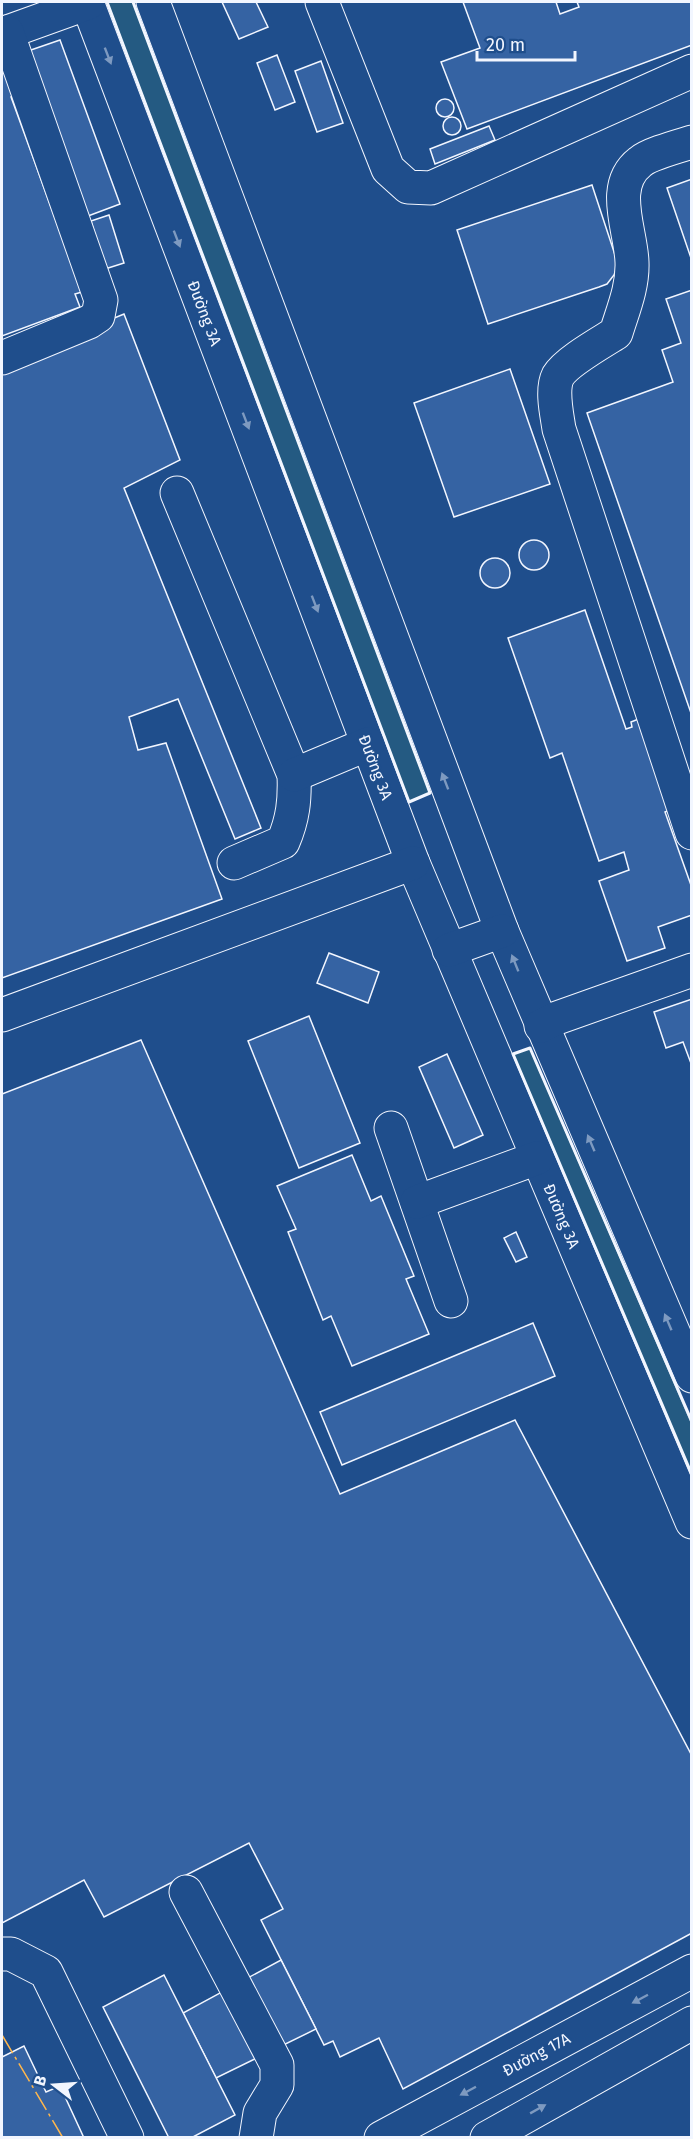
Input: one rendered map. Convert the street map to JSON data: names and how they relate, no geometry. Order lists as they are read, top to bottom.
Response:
{
  "streets": {
    "street": ["Đường 3A", "Đường 17A"]
  },
  "scale_bar": "20 m",
  "north": "left"
}
